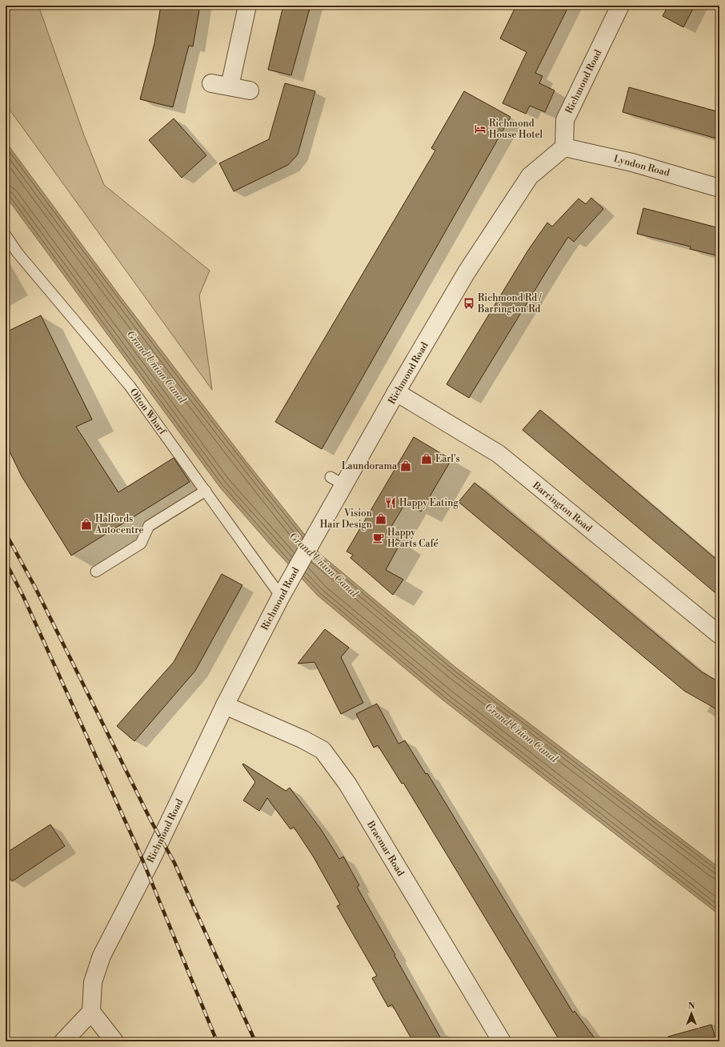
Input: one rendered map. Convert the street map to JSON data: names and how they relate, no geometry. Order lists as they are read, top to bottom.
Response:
{
  "streets": {
    "street": [
      "Richmond Road",
      "Lyndon Road",
      "Barrington Road",
      "Braemar Road"
    ],
    "lane": ["Olton Wharf"]
  },
  "crossings": [
    ["Richmond Road", "Lyndon Road"],
    ["Richmond Road", "Olton Wharf"],
    ["Richmond Road", "Barrington Road"],
    ["Richmond Road", "Braemar Road"]
  ],
  "water": ["Grand Union Canal"],
  "places": {
    "hotel": ["Richmond House Hotel"],
    "bus stop": ["Richmond Rd / Barrington Rd"],
    "shop": [
      "Earl's",
      "Laundorama",
      "Vision Hair Design",
      "Halfords Autocentre"
    ],
    "restaurant": ["Happy Eating"],
    "cafe": ["Happy Hearts Café"]
  },
  "north": "top"
}
